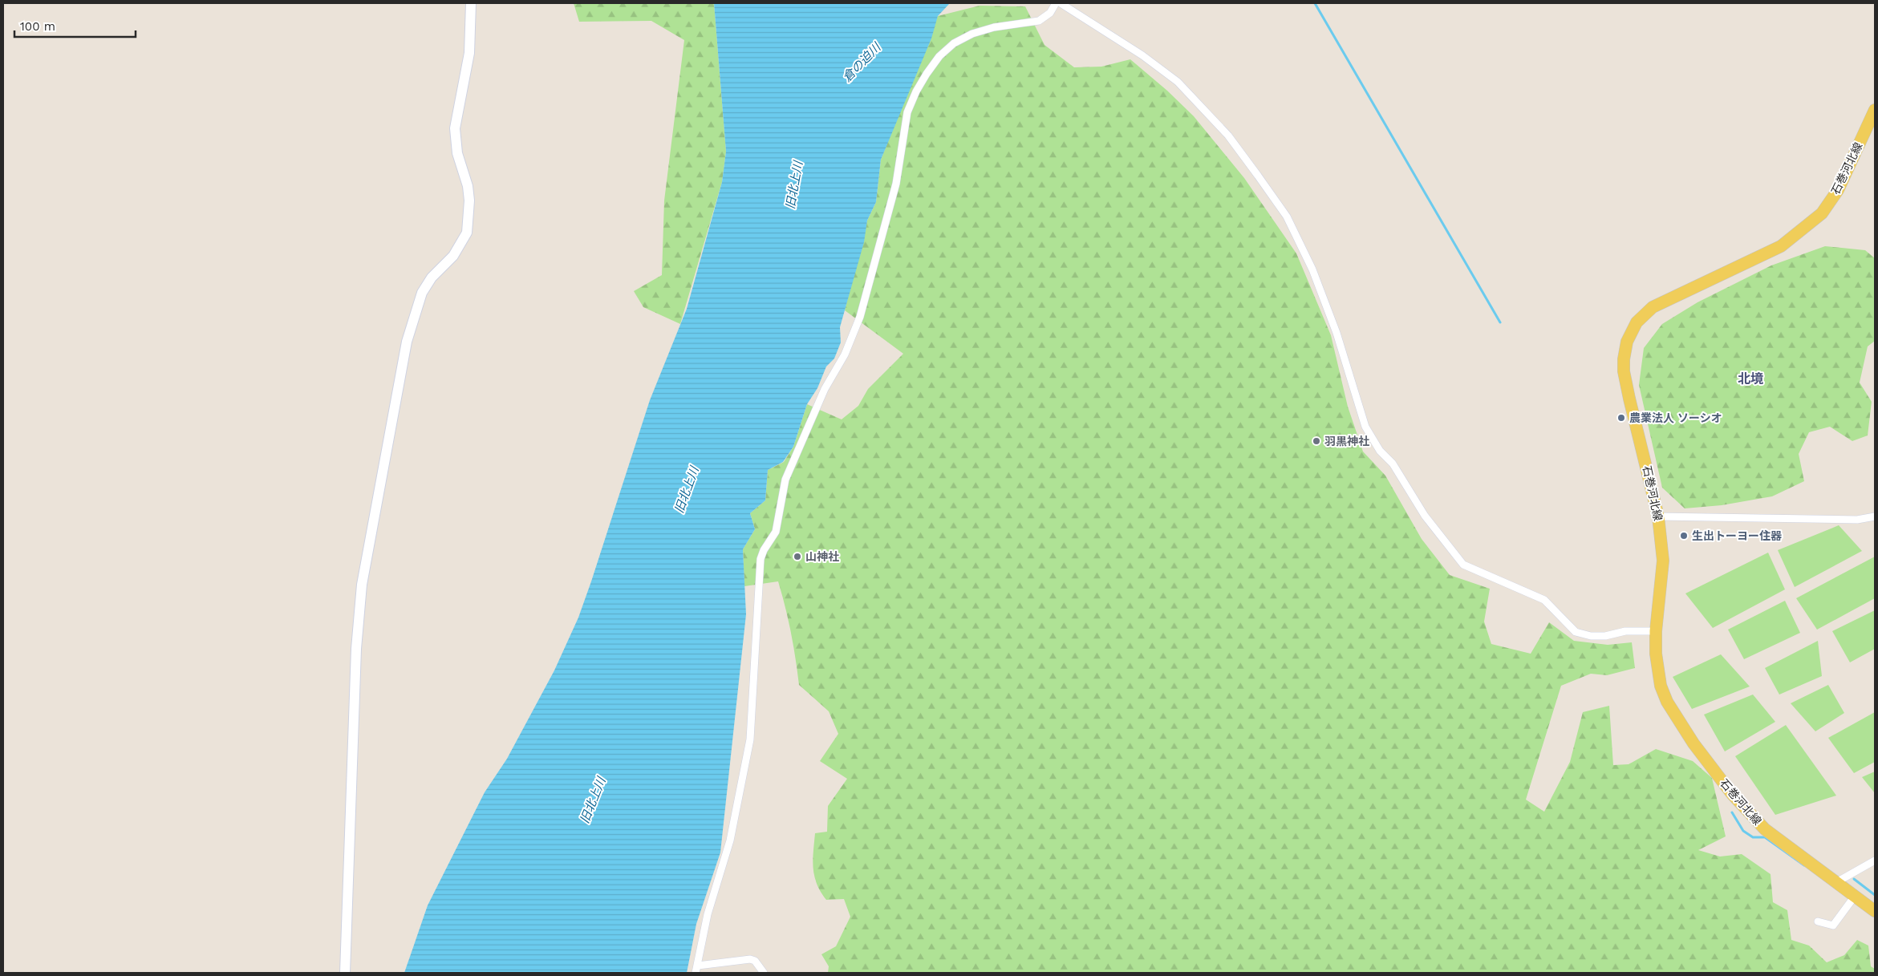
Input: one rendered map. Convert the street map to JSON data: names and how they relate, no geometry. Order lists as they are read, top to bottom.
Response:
{
  "streets": {
    "main road": ["石巻河北線"]
  },
  "districts": ["北境"],
  "water": ["倉の迫川", "旧北上川"],
  "places": [
    "農業法人 ソーシオ",
    "羽黒神社",
    "生出トーヨー住器",
    "山神社"
  ],
  "scale_bar": "100 m"
}
